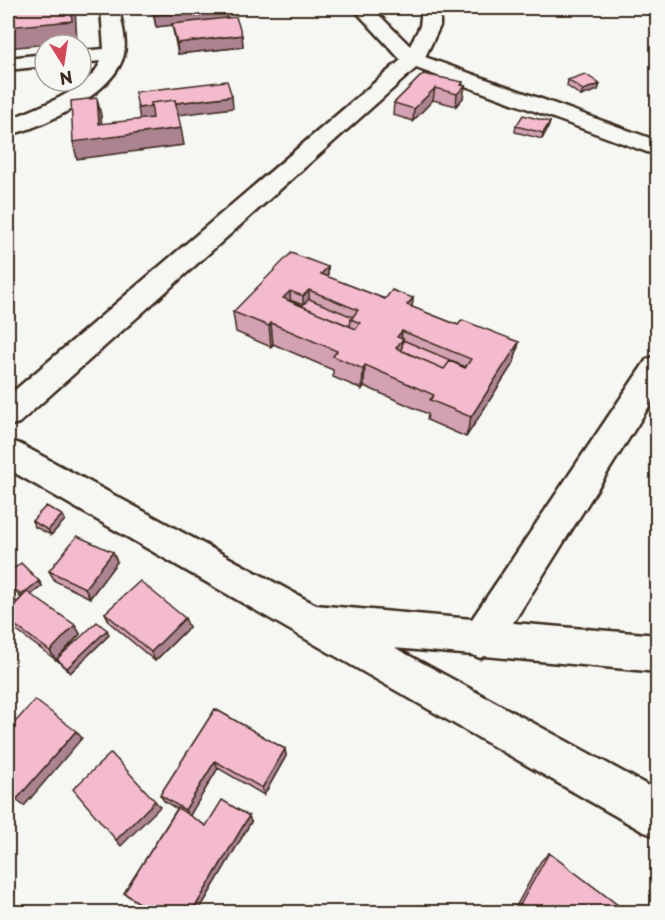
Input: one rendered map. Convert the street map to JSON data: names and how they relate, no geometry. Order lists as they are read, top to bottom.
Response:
{
  "north": "bottom"
}
